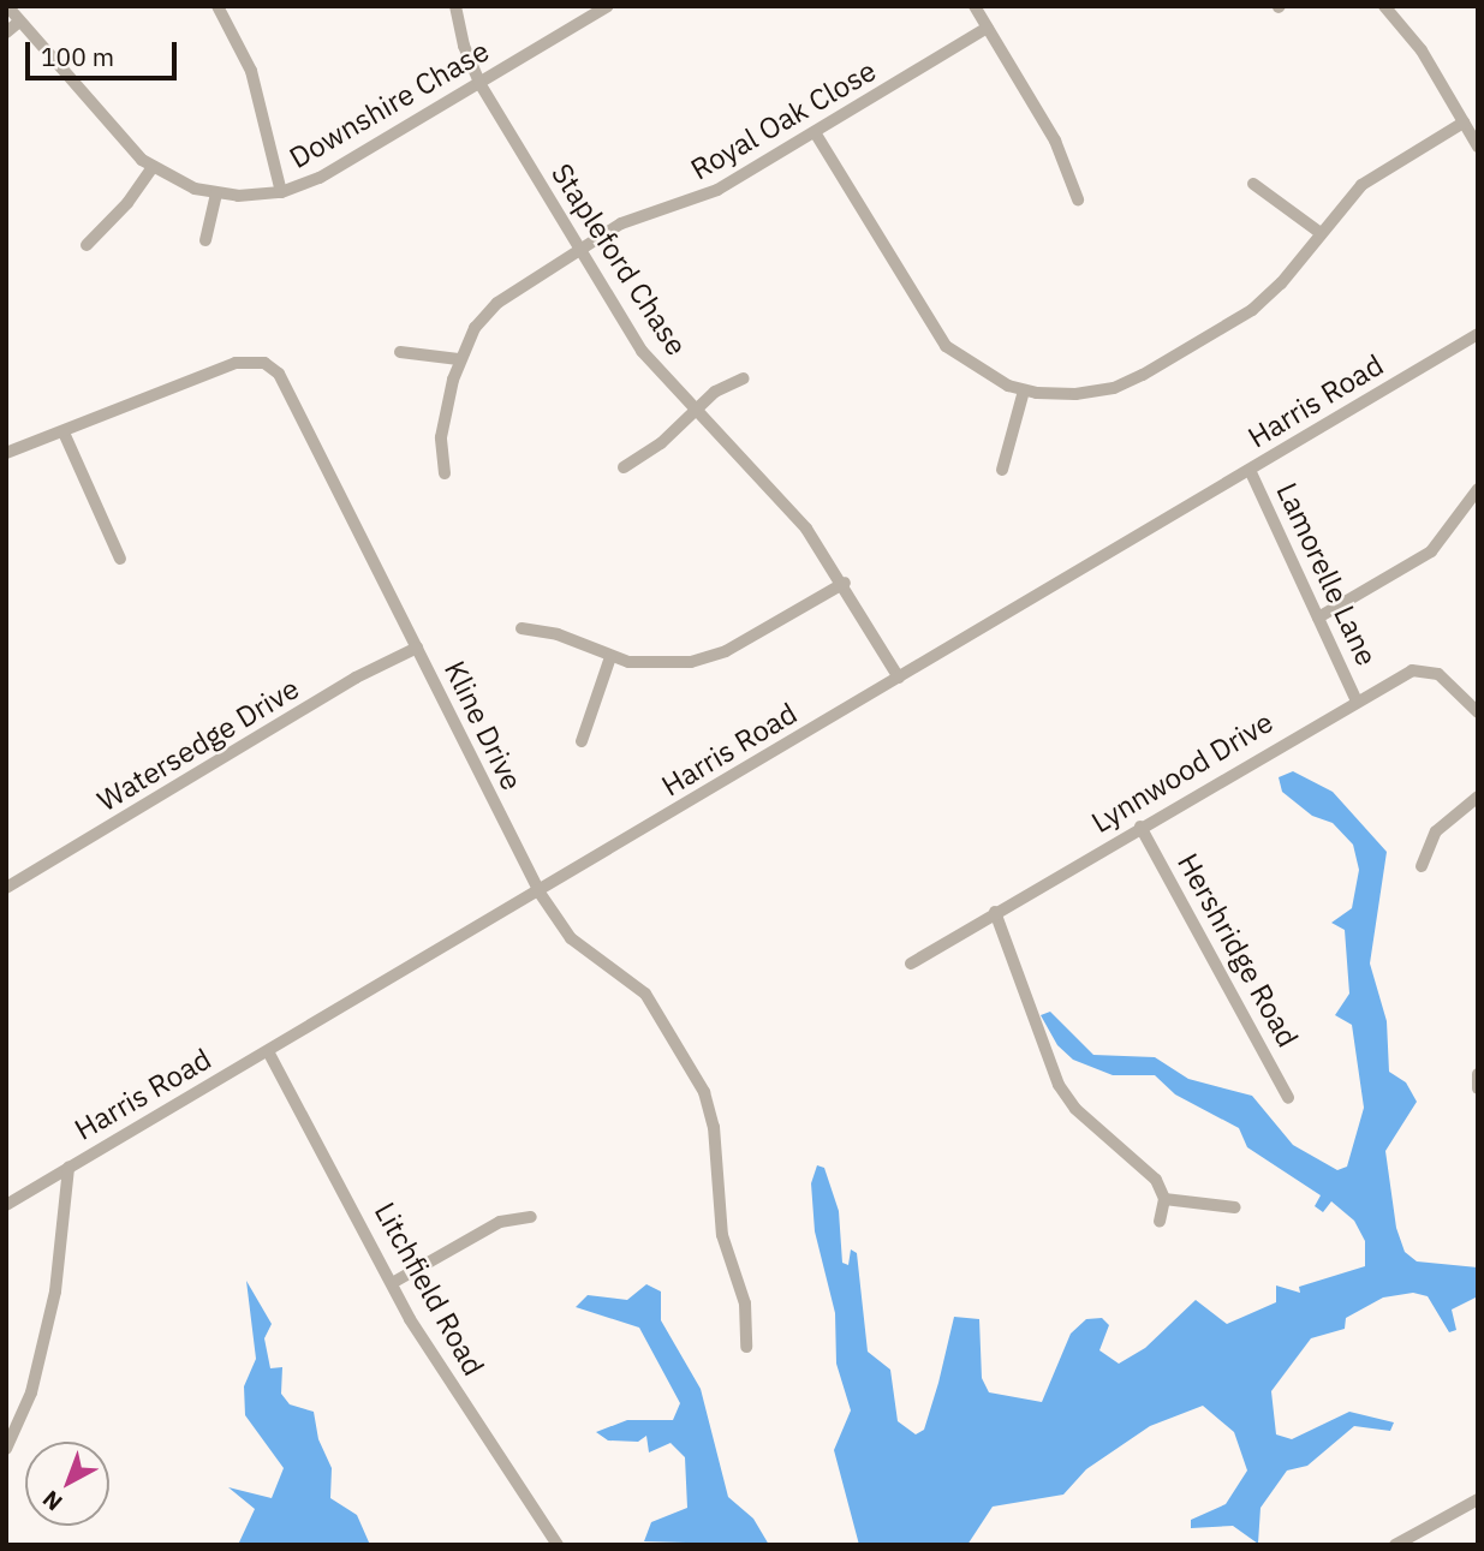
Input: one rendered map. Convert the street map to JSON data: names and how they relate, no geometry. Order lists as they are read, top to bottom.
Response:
{
  "streets": {
    "street": [
      "Downshire Chase",
      "Royal Oak Close",
      "Stapleford Chase",
      "Harris Road",
      "Lamorelle Lane",
      "Kline Drive",
      "Watersedge Drive",
      "Lynnwood Drive",
      "Hershridge Road",
      "Litchfield Road"
    ]
  },
  "crossings": [
    ["Downshire Chase", "Stapleford Chase"],
    ["Royal Oak Close", "Stapleford Chase"],
    ["Stapleford Chase", "Harris Road"],
    ["Harris Road", "Lamorelle Lane"],
    ["Harris Road", "Kline Drive"],
    ["Harris Road", "Litchfield Road"],
    ["Lamorelle Lane", "Lynnwood Drive"],
    ["Kline Drive", "Watersedge Drive"],
    ["Lynnwood Drive", "Hershridge Road"]
  ],
  "scale_bar": "100 m",
  "north": "bottom left"
}
